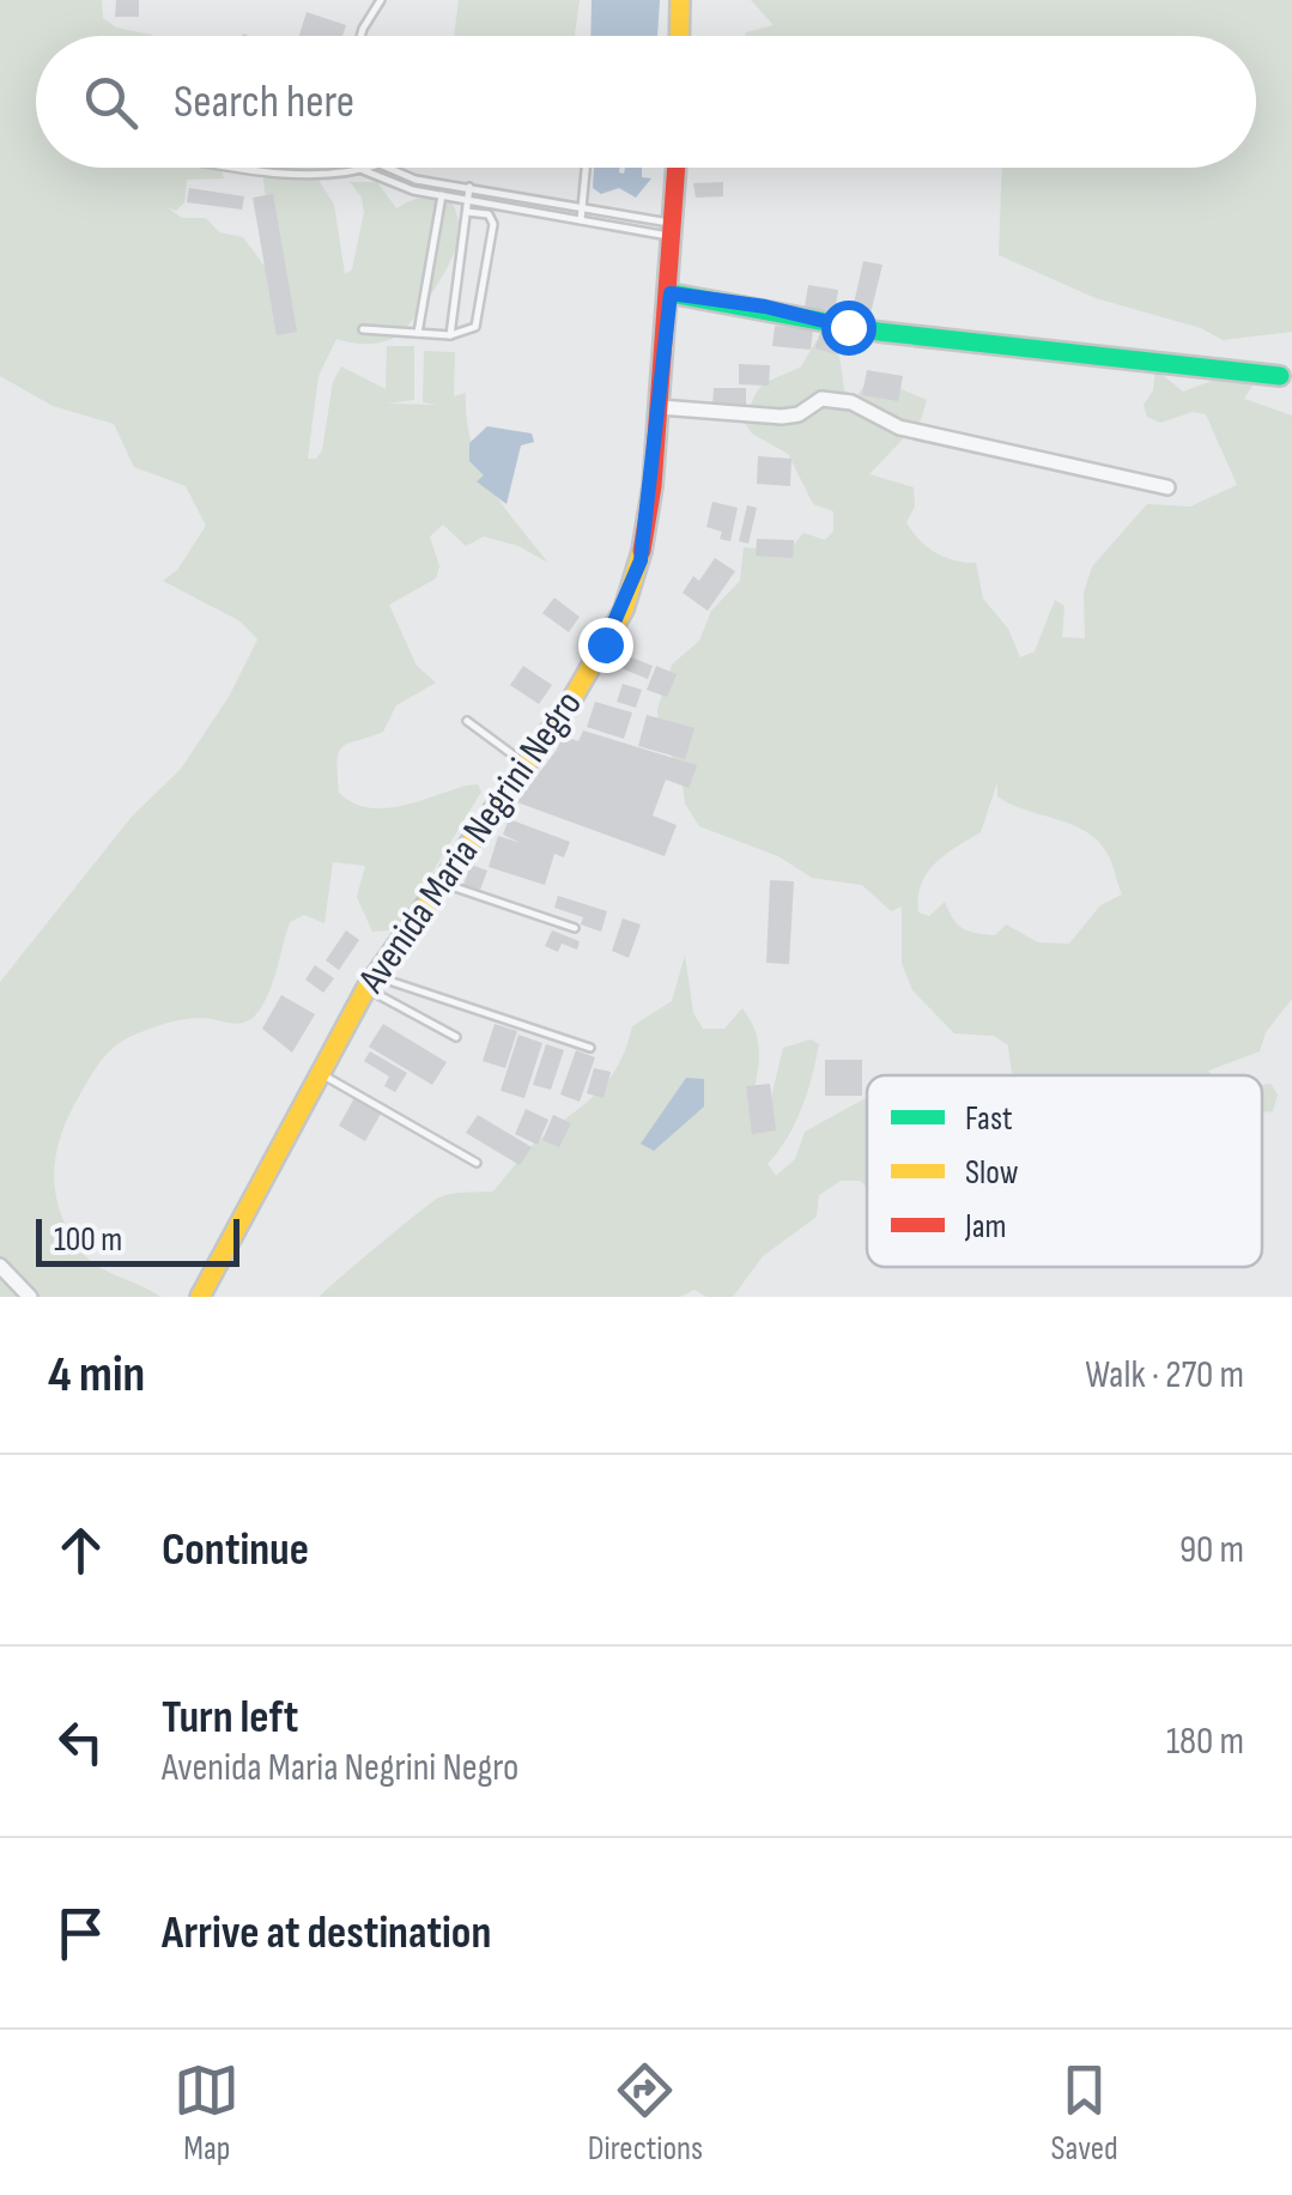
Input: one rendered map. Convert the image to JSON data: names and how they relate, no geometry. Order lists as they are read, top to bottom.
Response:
{
  "streets": {
    "street": ["Avenida Maria Negrini Negro"]
  },
  "legend": ["Fast", "Slow", "Jam"],
  "scale_bar": "100 m",
  "page": {
    "search": "Search here",
    "scale": "100 m",
    "heading": ["4 min", "Walk · 270 m"],
    "list": [
      ["Continue", "90 m"],
      ["Turn left", "Avenida Maria Negrini Negro", "180 m"],
      "Arrive at destination"
    ],
    "nav": ["Map", "Directions", "Saved"]
  }
}
